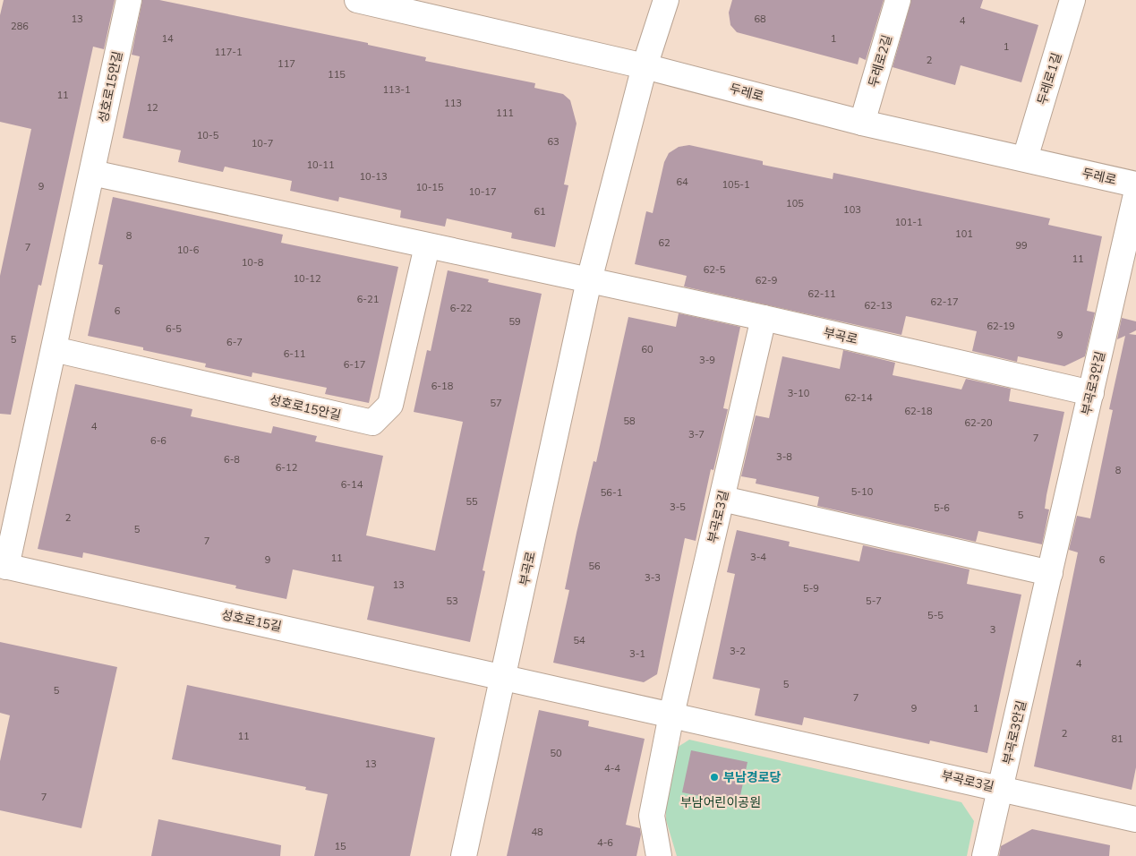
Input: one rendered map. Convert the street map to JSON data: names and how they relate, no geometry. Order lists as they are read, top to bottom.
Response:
{
  "streets": {
    "street": [
      "두레로2길",
      "두레로1길",
      "성호로15안길",
      "두레로",
      "부곡로",
      "부곡로3안길",
      "부곡로3길",
      "성호로15길"
    ]
  },
  "crossings": [
    ["두레로2길", "두레로"],
    ["두레로1길", "두레로"],
    ["성호로15안길", "성호로15길"],
    ["두레로", "부곡로"],
    ["부곡로", "부곡로3안길"],
    ["부곡로", "부곡로3길"],
    ["부곡로", "성호로15길"],
    ["부곡로3안길", "부곡로3길"],
    ["부곡로3길", "성호로15길"]
  ],
  "parks": ["부남어린이공원"],
  "places": ["부남경로당"],
  "house_numbers": [
    "13",
    "68",
    "4",
    "286",
    "14",
    "1",
    "1",
    "117-1",
    "2",
    "117",
    "115",
    "113-1",
    "11",
    "113",
    "12",
    "111",
    "10-5",
    "63",
    "10-7",
    "10-11",
    "10-13",
    "64",
    "105-1",
    "9",
    "10-15",
    "10-17",
    "105",
    "103",
    "61",
    "101-1",
    "101",
    "8",
    "62",
    "99",
    "7",
    "10-6",
    "11",
    "10-8",
    "62-5",
    "10-12",
    "62-9",
    "62-11",
    "6-21",
    "62-17",
    "62-13",
    "6-22",
    "6",
    "59",
    "62-19",
    "6-5",
    "9",
    "5",
    "6-7",
    "60",
    "6-11",
    "3-9",
    "6-17",
    "6-18",
    "3-10",
    "62-14",
    "57",
    "62-18",
    "58",
    "62-20",
    "4",
    "3-7",
    "7",
    "6-6",
    "3-8",
    "6-8",
    "6-12",
    "8",
    "6-14",
    "5-10",
    "56-1",
    "55",
    "3-5",
    "5-6",
    "5",
    "2",
    "5",
    "7",
    "3-4",
    "11",
    "9",
    "6",
    "56",
    "3-3",
    "13",
    "5-9",
    "53",
    "5-7",
    "5-5",
    "3",
    "54",
    "3-2",
    "3-1",
    "4",
    "5",
    "5",
    "7",
    "9",
    "1",
    "2",
    "11",
    "81",
    "50",
    "13",
    "4-4",
    "7",
    "48",
    "4-6",
    "15"
  ]
}
